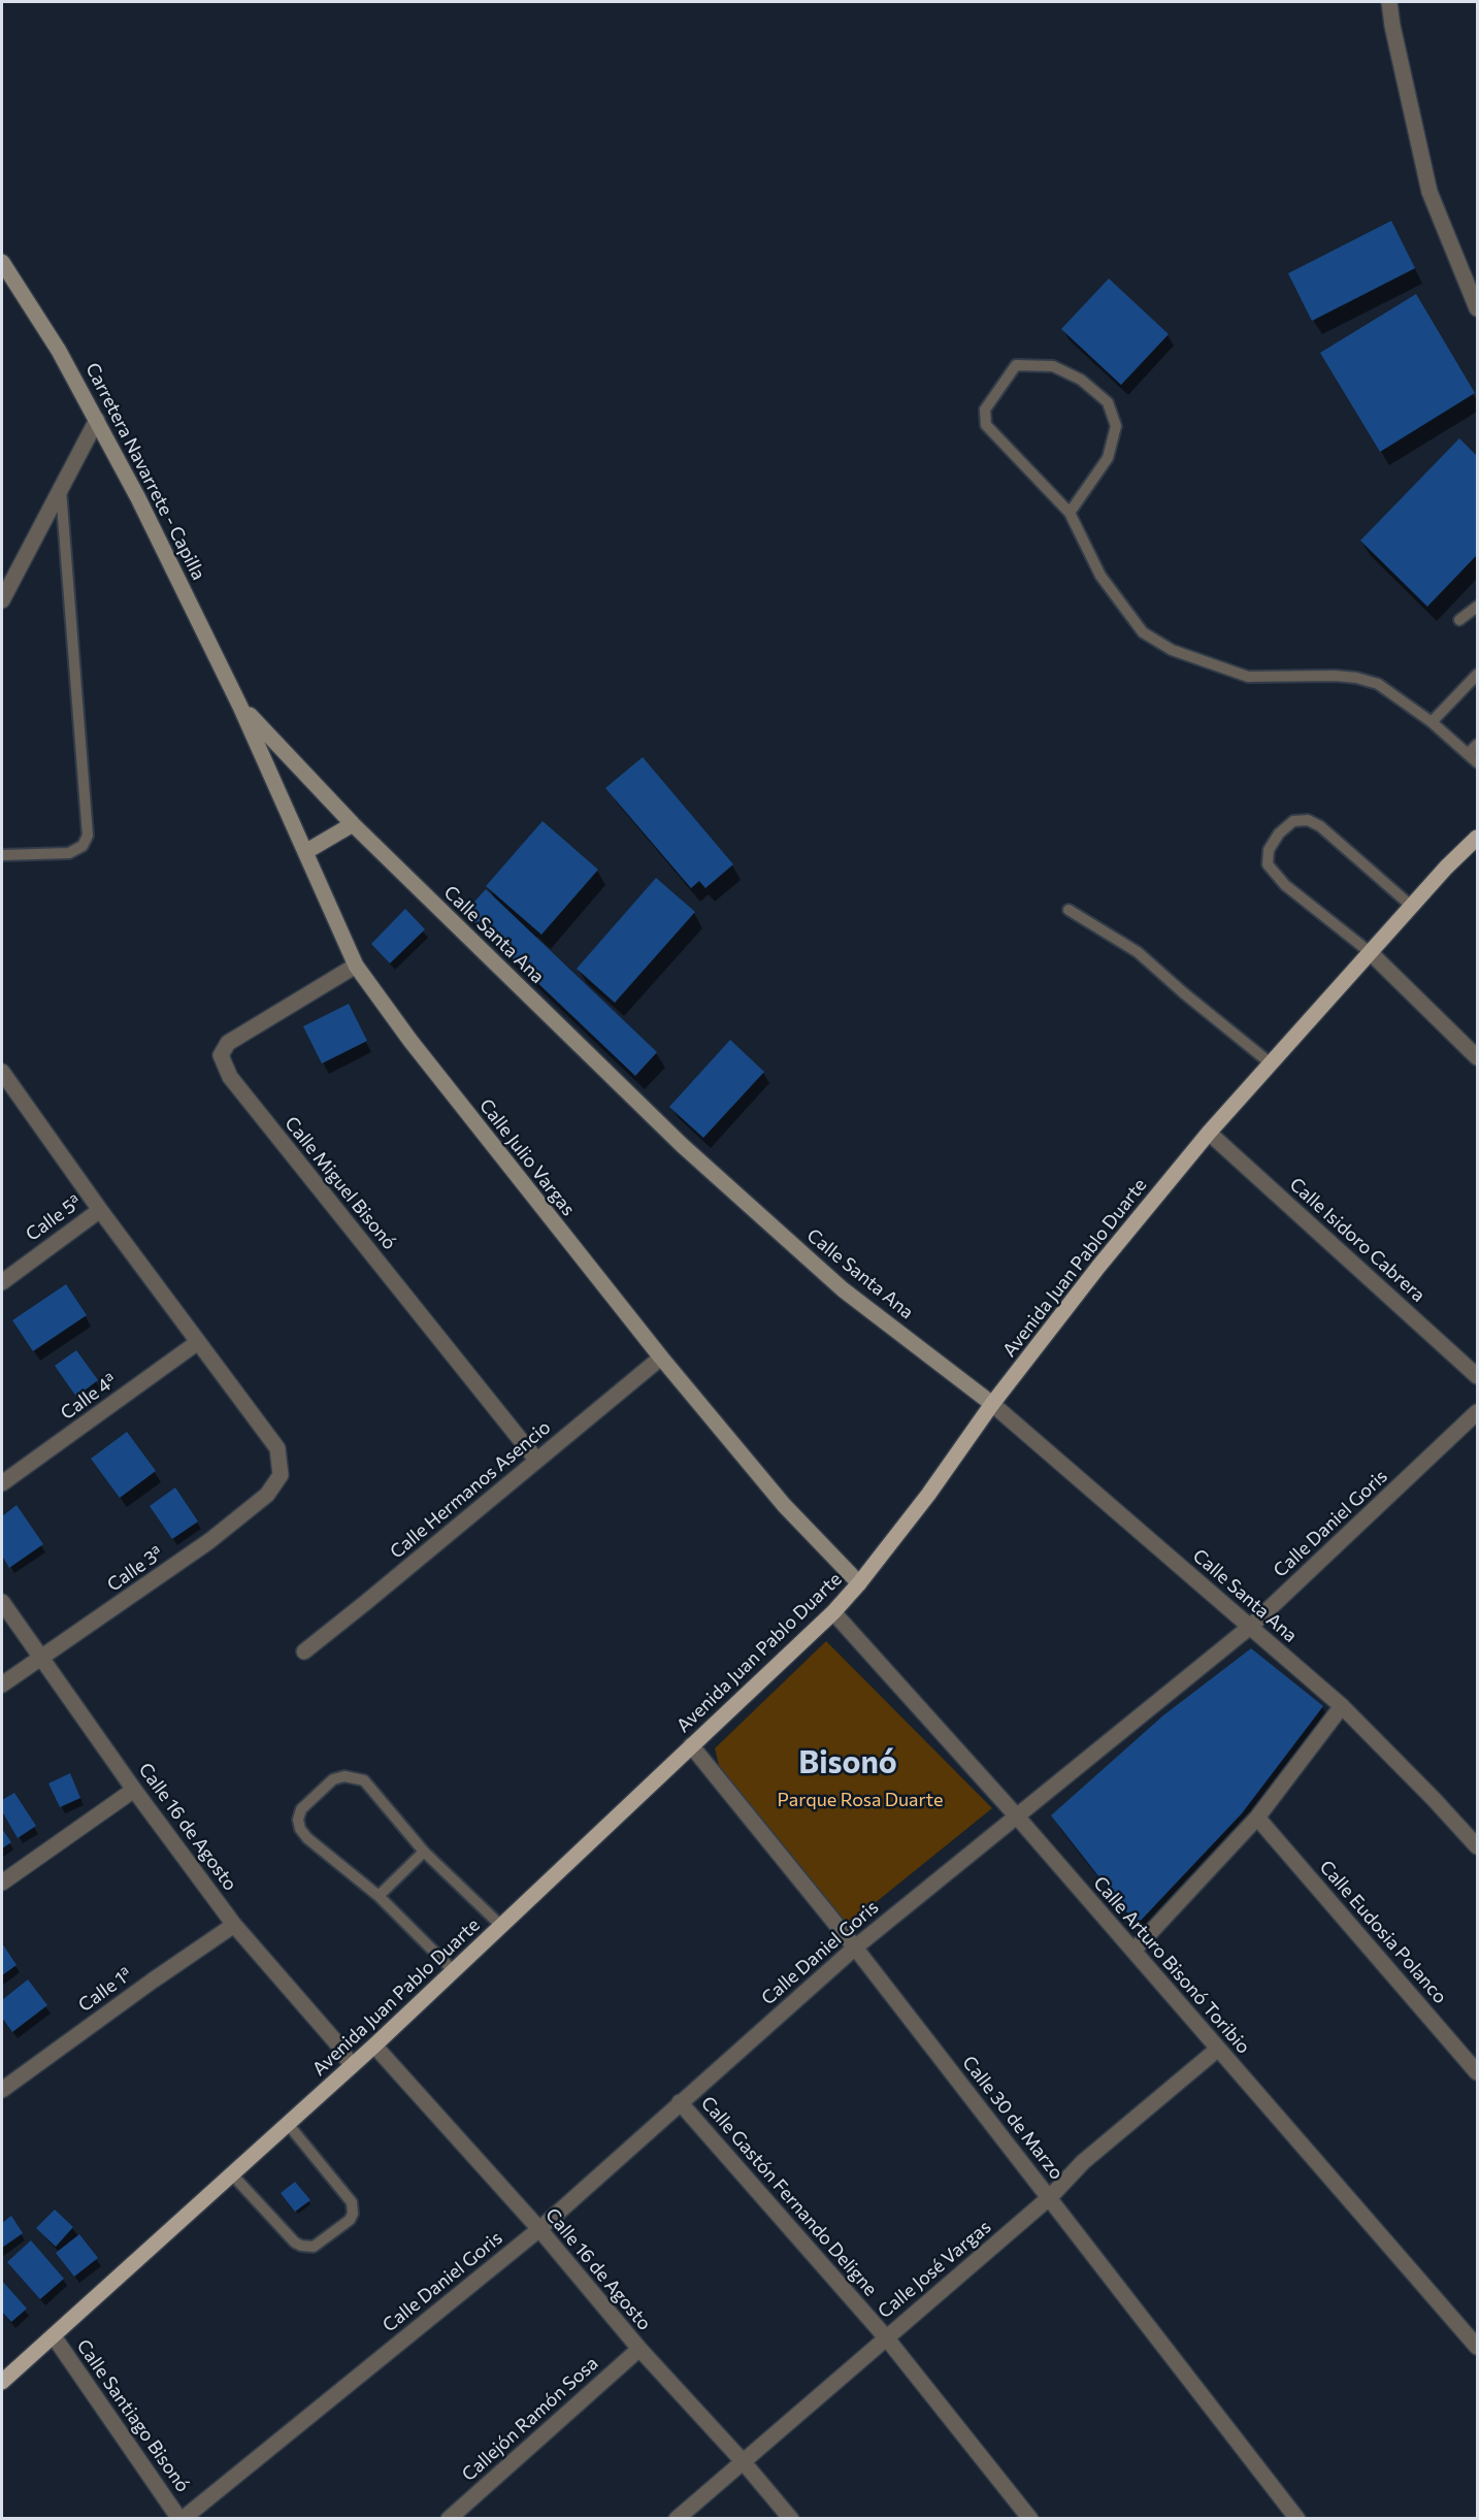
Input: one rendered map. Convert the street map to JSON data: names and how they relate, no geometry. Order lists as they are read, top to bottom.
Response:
{
  "streets": {
    "main road": [
      "Carretera Navarrete - Capilla",
      "Calle Santa Ana",
      "Calle Julio Vargas",
      "Avenida Juan Pablo Duarte"
    ],
    "street": [
      "Calle Miguel Bisonó",
      "Calle 5ª",
      "Calle Isidoro Cabrera",
      "Calle 4ª",
      "Calle Hermanos Asencio",
      "Calle Daniel Goris",
      "Calle 3ª",
      "Calle 16 de Agosto",
      "Calle Eudosia Polanco",
      "Calle Arturo Bisonó Toribio",
      "Calle 1ª",
      "Calle 30 de Marzo",
      "Calle Gastón Fernando Deligne",
      "Calle José Vargas",
      "Calle Santiago Bisonó",
      "Callejón Ramón Sosa"
    ]
  },
  "crossings": [
    ["Carretera Navarrete - Capilla", "Calle Santa Ana"],
    ["Carretera Navarrete - Capilla", "Calle Julio Vargas"],
    ["Calle Santa Ana", "Calle Julio Vargas"],
    ["Calle Santa Ana", "Avenida Juan Pablo Duarte"],
    ["Calle Santa Ana", "Calle Daniel Goris"],
    ["Calle Julio Vargas", "Calle Miguel Bisonó"],
    ["Calle Julio Vargas", "Avenida Juan Pablo Duarte"],
    ["Calle Julio Vargas", "Calle Hermanos Asencio"],
    ["Calle Miguel Bisonó", "Calle Hermanos Asencio"],
    ["Calle Isidoro Cabrera", "Avenida Juan Pablo Duarte"],
    ["Avenida Juan Pablo Duarte", "Calle 16 de Agosto"],
    ["Avenida Juan Pablo Duarte", "Calle Arturo Bisonó Toribio"],
    ["Avenida Juan Pablo Duarte", "Calle 30 de Marzo"],
    ["Avenida Juan Pablo Duarte", "Calle Santiago Bisonó"],
    ["Calle 4ª", "Calle 3ª"],
    ["Calle Daniel Goris", "Calle 16 de Agosto"],
    ["Calle Daniel Goris", "Calle Arturo Bisonó Toribio"],
    ["Calle Daniel Goris", "Calle 30 de Marzo"],
    ["Calle Daniel Goris", "Calle Gastón Fernando Deligne"],
    ["Calle Daniel Goris", "Calle Santiago Bisonó"],
    ["Calle 3ª", "Calle 16 de Agosto"],
    ["Calle 16 de Agosto", "Calle 1ª"],
    ["Calle 16 de Agosto", "Calle José Vargas"],
    ["Calle 16 de Agosto", "Callejón Ramón Sosa"],
    ["Calle Arturo Bisonó Toribio", "Calle José Vargas"],
    ["Calle 30 de Marzo", "Calle José Vargas"],
    ["Calle Gastón Fernando Deligne", "Calle José Vargas"]
  ],
  "districts": ["Bisonó"],
  "parks": ["Parque Rosa Duarte"]
}
